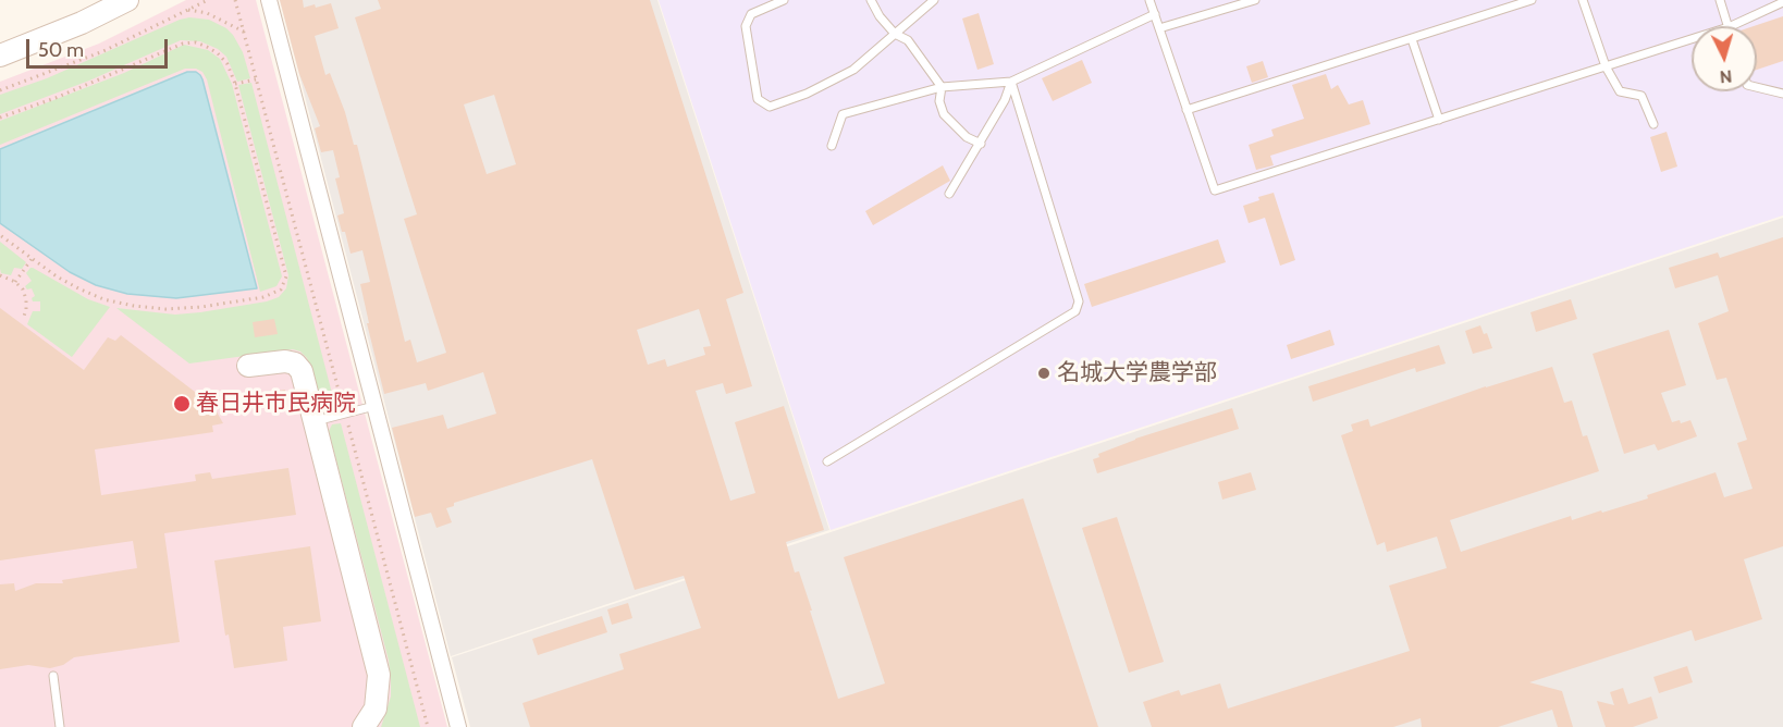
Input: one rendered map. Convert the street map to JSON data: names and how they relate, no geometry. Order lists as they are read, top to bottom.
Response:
{
  "places": ["名城大学農学部", "春日井市民病院"],
  "scale_bar": "50 m",
  "north": "bottom"
}
